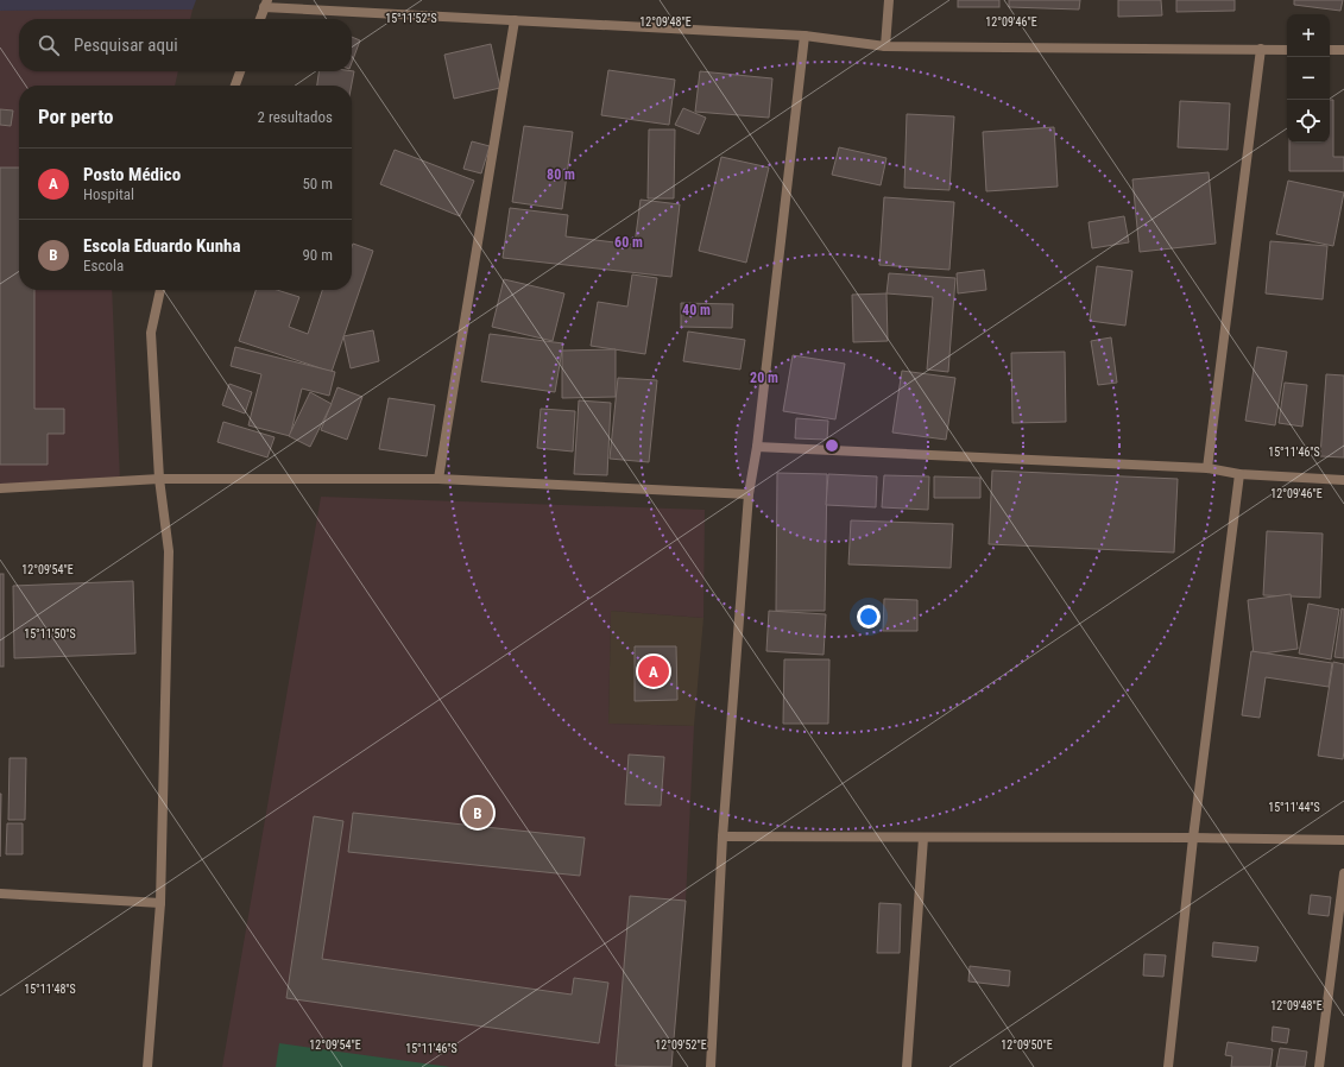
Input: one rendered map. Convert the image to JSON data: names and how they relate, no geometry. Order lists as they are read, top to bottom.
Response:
{
  "page": {
    "map_buttons": ["+", "−"],
    "search": "Pesquisar aqui",
    "heading": ["Por perto", "2 resultados"],
    "list": [
      {
        "mark": "A",
        "name": "Posto Médico",
        "note": "Hospital",
        "value": "50 m"
      },
      {
        "mark": "B",
        "name": "Escola Eduardo Kunha",
        "note": "Escola",
        "value": "90 m"
      }
    ],
    "pins": ["A", "B"]
  },
  "coordinates": [
    "15°11'52\"S",
    "12°09'48\"E",
    "12°09'46\"E",
    "15°11'46\"S",
    "12°09'54\"E",
    "15°11'50\"S",
    "15°11'44\"S",
    "15°11'48\"S",
    "12°09'52\"E",
    "12°09'50\"E"
  ],
  "rings": [
    "80 m",
    "60 m",
    "40 m",
    "20 m"
  ]
}
